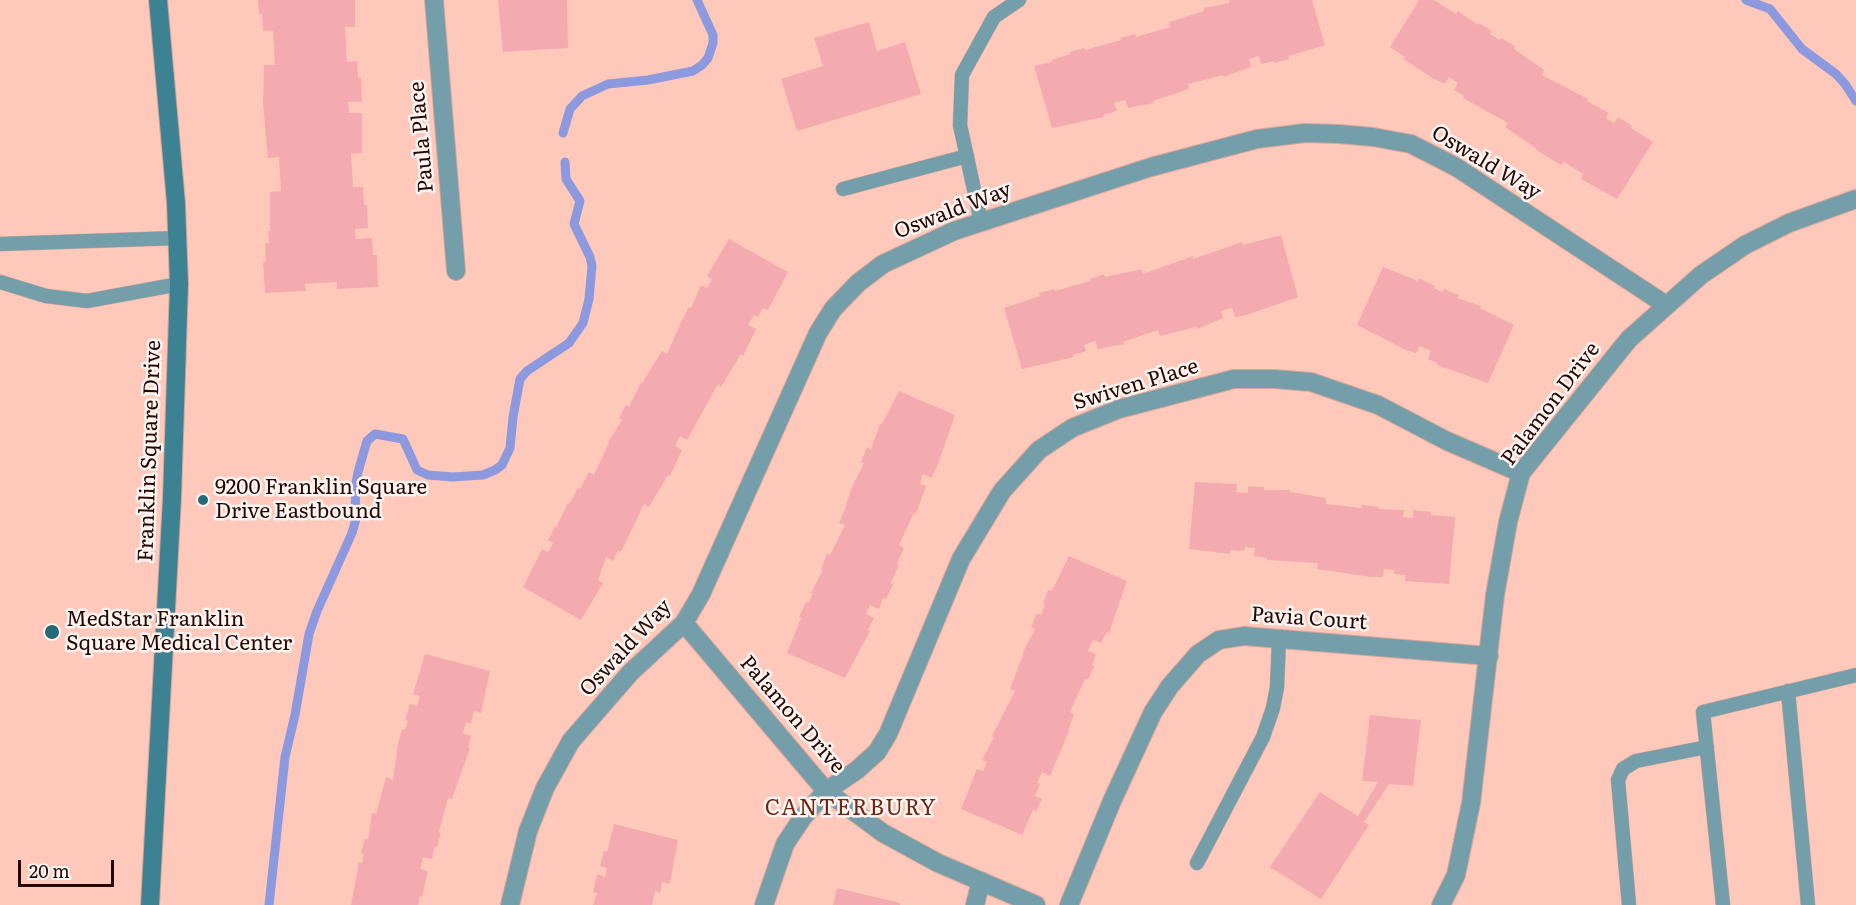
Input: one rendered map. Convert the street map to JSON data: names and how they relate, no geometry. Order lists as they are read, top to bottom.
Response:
{
  "streets": {
    "street": [
      "Paula Place",
      "Oswald Way",
      "Swiven Place",
      "Palamon Drive",
      "Franklin Square Drive",
      "Pavia Court"
    ]
  },
  "crossings": [
    ["Oswald Way", "Palamon Drive"],
    ["Swiven Place", "Palamon Drive"],
    ["Palamon Drive", "Pavia Court"]
  ],
  "districts": ["CANTERBURY"],
  "places": ["9200 Franklin Square Drive Eastbound", "MedStar Franklin Square Medical Center"],
  "scale_bar": "20 m"
}
